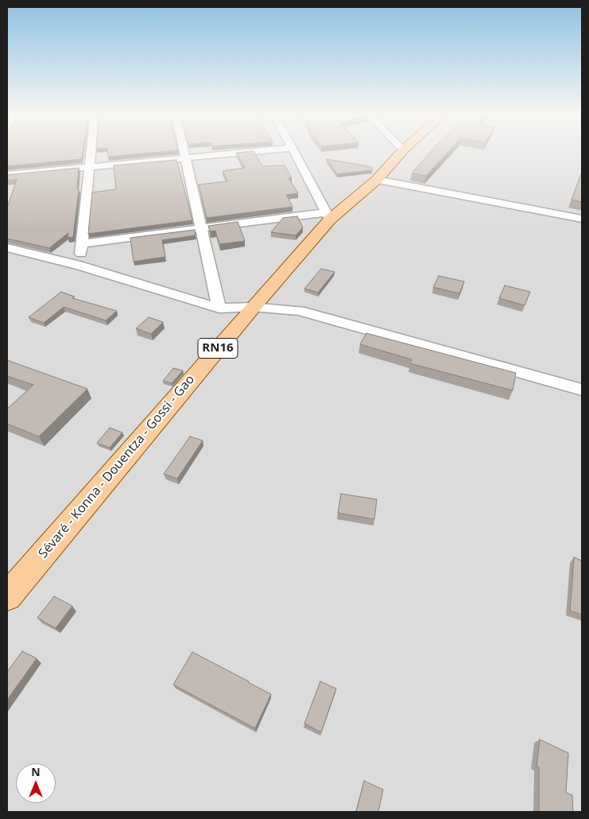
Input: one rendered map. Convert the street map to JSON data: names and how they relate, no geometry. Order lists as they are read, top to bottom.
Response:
{
  "streets": {
    "main road": ["RN16", "Sévaré - Konna - Douentza - Gossi - Gao"]
  },
  "north": "top"
}
